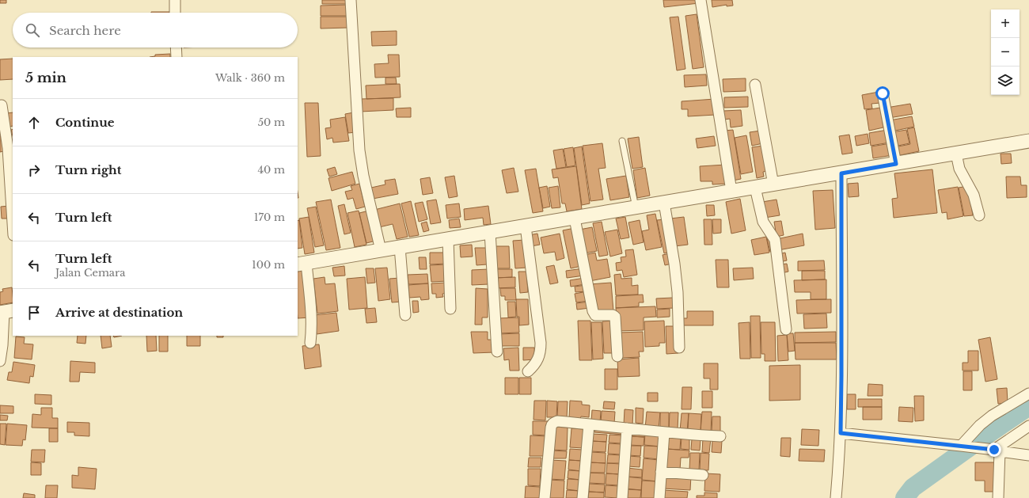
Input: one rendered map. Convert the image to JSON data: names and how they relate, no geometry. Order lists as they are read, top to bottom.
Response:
{
  "page": {
    "map_buttons": ["+", "−"],
    "search": "Search here",
    "heading": ["5 min", "Walk · 360 m"],
    "list": [
      ["Continue", "50 m"],
      ["Turn right", "40 m"],
      ["Turn left", "170 m"],
      ["Turn left", "Jalan Cemara", "100 m"],
      "Arrive at destination"
    ]
  }
}
